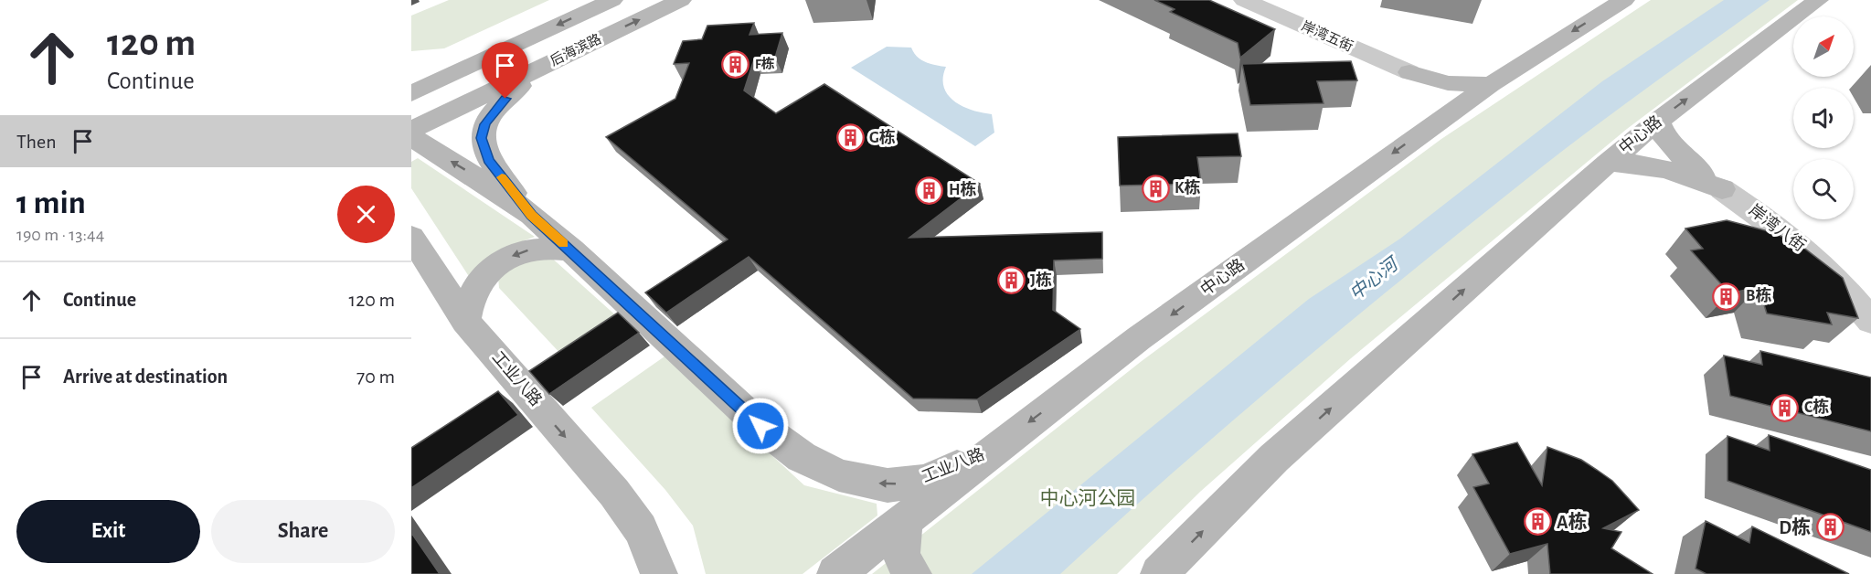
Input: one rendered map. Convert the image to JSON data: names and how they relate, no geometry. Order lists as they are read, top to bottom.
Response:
{
  "streets": {
    "main road": ["后海滨路", "中心路", "工业八路"],
    "street": ["岸湾五街", "岸湾八街"]
  },
  "crossings": [
    ["中心路", "工业八路"]
  ],
  "water": ["中心河"],
  "parks": ["中心河公园"],
  "places": {
    "building": [
      "F栋",
      "G栋",
      "K栋",
      "H栋",
      "J栋",
      "B栋",
      "C栋",
      "A栋",
      "D栋"
    ]
  },
  "north": "top right",
  "page": {
    "turn": ["120 m", "Continue"],
    "then": "Then",
    "heading": ["1 min", "190 m · 13:44"],
    "list": [
      {
        "name": "Continue",
        "value": "120 m"
      },
      {
        "name": "Arrive at destination",
        "value": "70 m"
      }
    ],
    "buttons": ["Exit", "Share"]
  }
}
